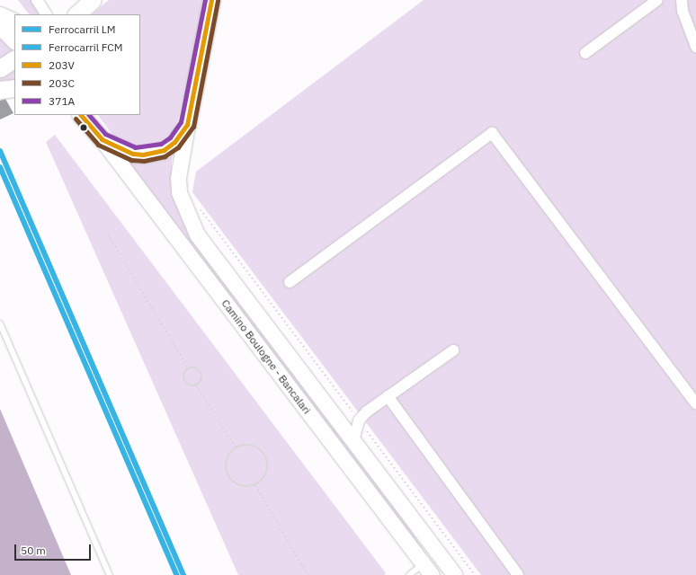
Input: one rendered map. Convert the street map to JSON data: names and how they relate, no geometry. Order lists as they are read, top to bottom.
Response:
{
  "streets": {
    "main road": ["Camino Boulogne - Bancalari"]
  },
  "lines": [
    "transit line 203V",
    "transit line 371A",
    "transit line 203C",
    "rail line LM",
    "rail line FCM"
  ],
  "legend": [
    "Ferrocarril LM",
    "Ferrocarril FCM",
    "203V",
    "203C",
    "371A"
  ],
  "scale_bar": "50 m"
}
